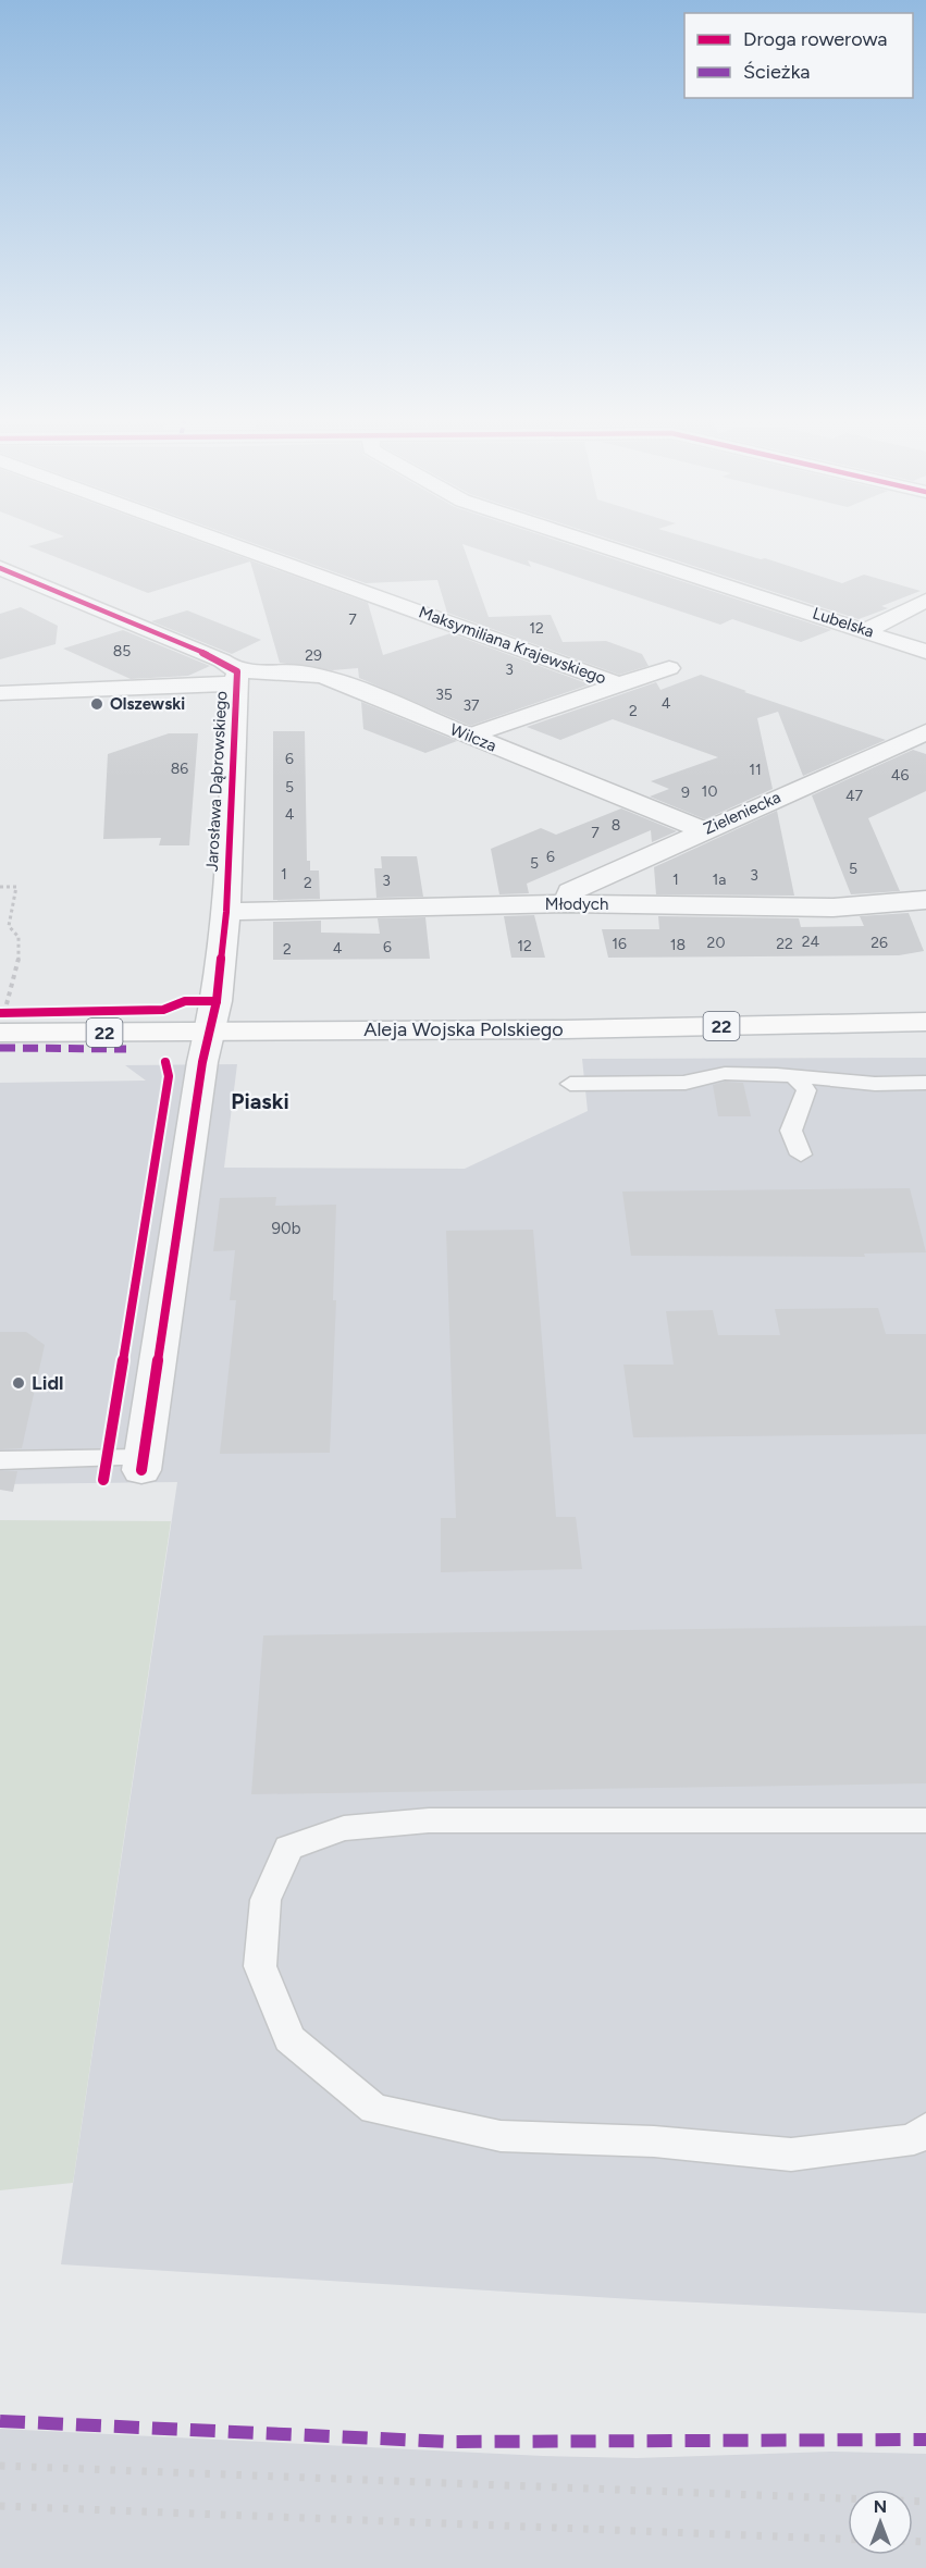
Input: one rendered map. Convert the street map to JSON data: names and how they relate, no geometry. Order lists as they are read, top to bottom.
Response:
{
  "streets": {
    "main road": ["22", "Aleja Wojska Polskiego"],
    "street": [
      "Lubelska",
      "Maksymiliana Krajewskiego",
      "Wilcza",
      "Jarosława Dąbrowskiego",
      "Zieleniecka",
      "Młodych"
    ]
  },
  "crossings": [
    ["Maksymiliana Krajewskiego", "Wilcza"],
    ["Wilcza", "Jarosława Dąbrowskiego"],
    ["Wilcza", "Zieleniecka"],
    ["Jarosława Dąbrowskiego", "Młodych"],
    ["Jarosława Dąbrowskiego", "Aleja Wojska Polskiego"],
    ["Zieleniecka", "Młodych"]
  ],
  "districts": ["Piaski"],
  "places": ["Olszewski", "Lidl"],
  "house_numbers": [
    "7",
    "12",
    "85",
    "29",
    "3",
    "35",
    "4",
    "37",
    "2",
    "6",
    "86",
    "11",
    "46",
    "5",
    "10",
    "9",
    "47",
    "4",
    "8",
    "7",
    "6",
    "5",
    "5",
    "1",
    "3",
    "1",
    "1a",
    "3",
    "2",
    "24",
    "20",
    "26",
    "16",
    "22",
    "18",
    "12",
    "6",
    "4",
    "2",
    "90b"
  ],
  "legend": ["Droga rowerowa", "Ścieżka"],
  "north": "top"
}
